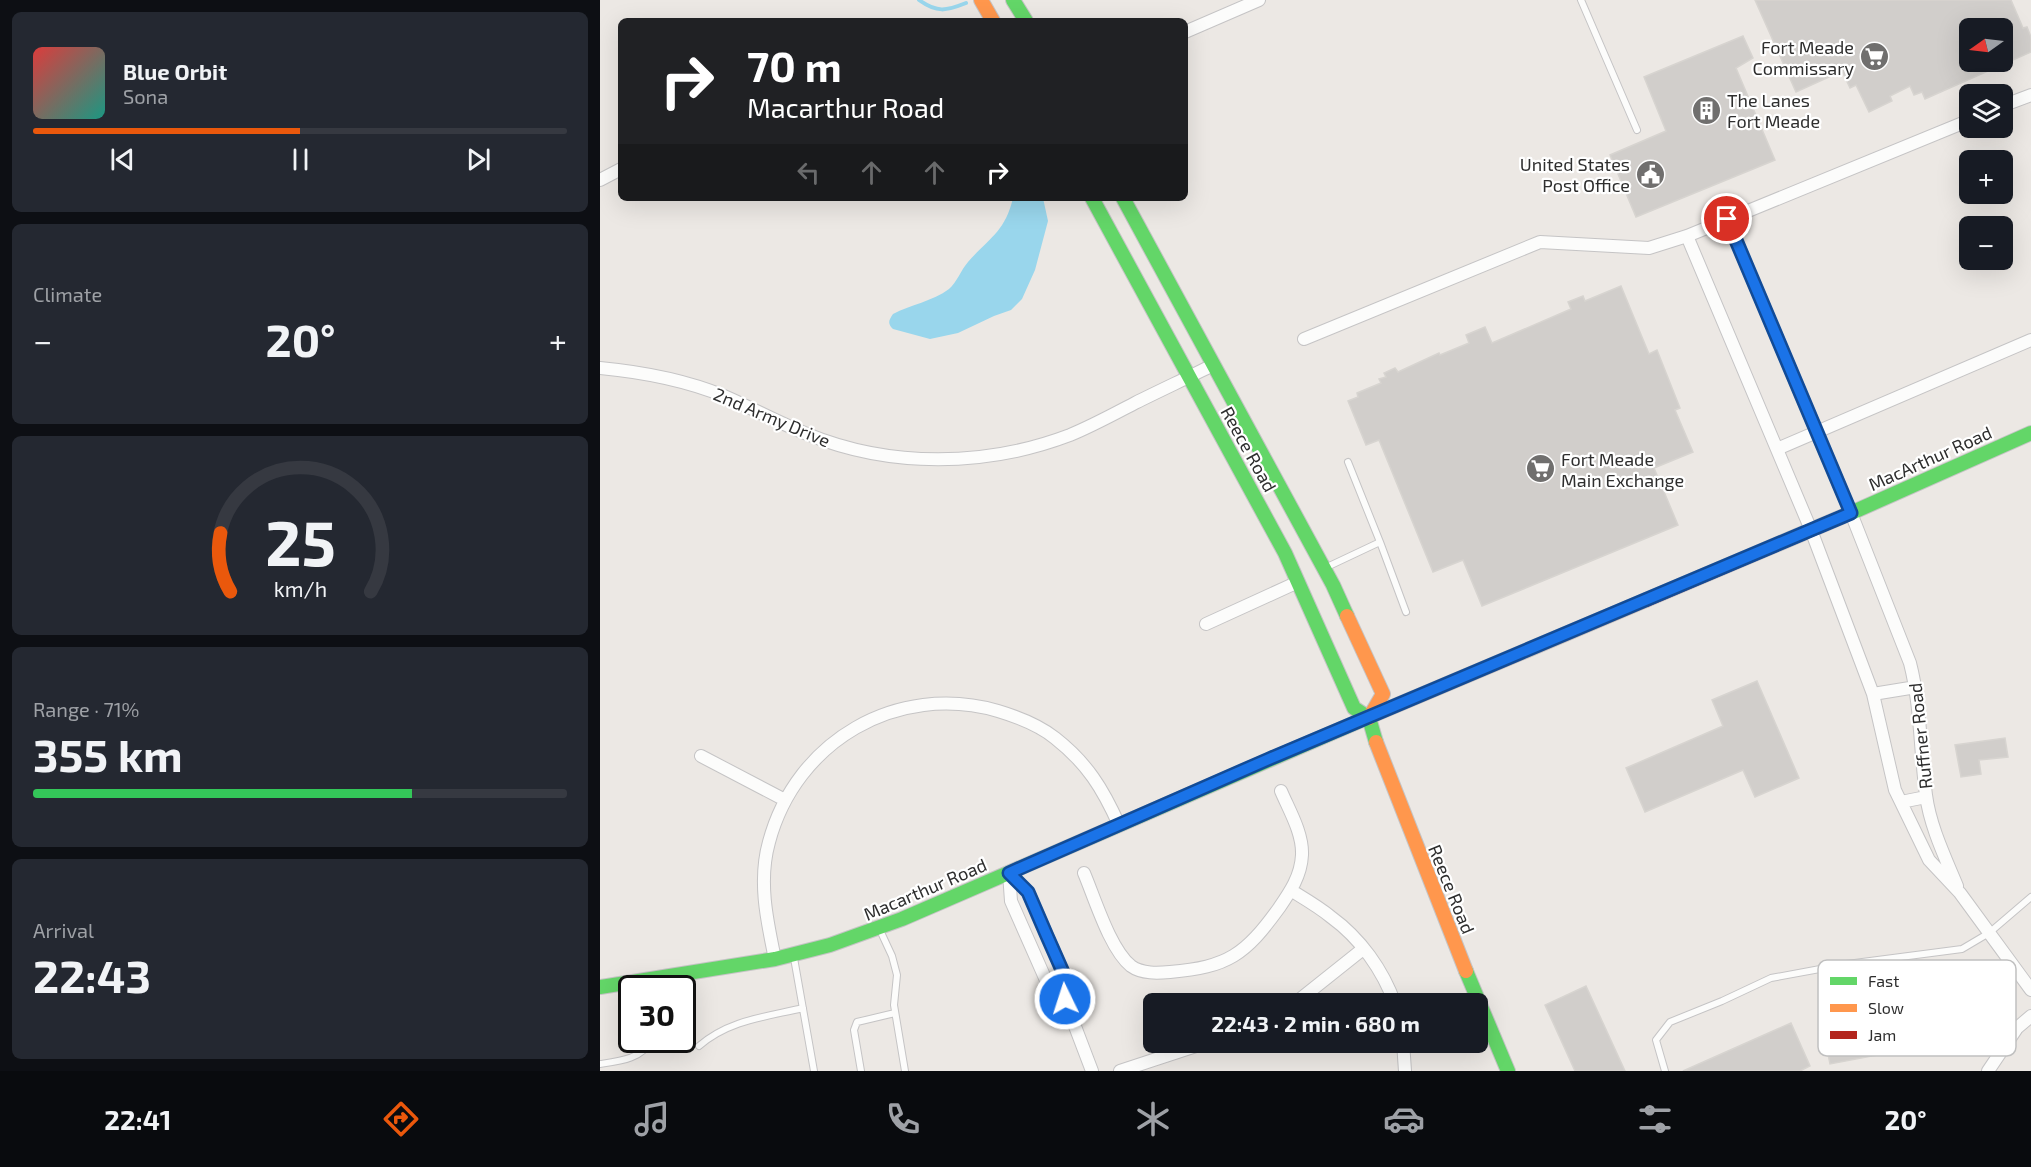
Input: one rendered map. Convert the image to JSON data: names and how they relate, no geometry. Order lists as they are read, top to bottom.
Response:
{
  "streets": {
    "street": [
      "2nd Army Drive",
      "Reece Road",
      "MacArthur Road",
      "Ruffner Road",
      "Macarthur Road"
    ]
  },
  "crossings": [
    ["2nd Army Drive", "Reece Road"],
    ["Reece Road", "Macarthur Road"],
    ["MacArthur Road", "Ruffner Road"],
    ["MacArthur Road", "Macarthur Road"],
    ["Ruffner Road", "Macarthur Road"]
  ],
  "places": {
    "supermarket": ["Fort Meade Commissary", "Fort Meade Main Exchange"],
    "building": ["The Lanes Fort Meade"],
    "public building": ["United States Post Office"]
  },
  "legend": ["Fast", "Slow", "Jam"],
  "north": "left",
  "page": {
    "map_buttons": ["+", "−"],
    "turn": ["70 m", "Macarthur Road"],
    "song": ["Blue Orbit", "Sona"],
    "tile": [
      "Climate",
      ["Range · 71%", "355 km"],
      ["Arrival", "22:43"]
    ],
    "heat": ["−", "20°", "+"],
    "limit": "30",
    "trip": "22:43 · 2 min · 680 m",
    "tabs": ["22:41", "20°"],
    "gauge": ["25", "km/h"]
  }
}
